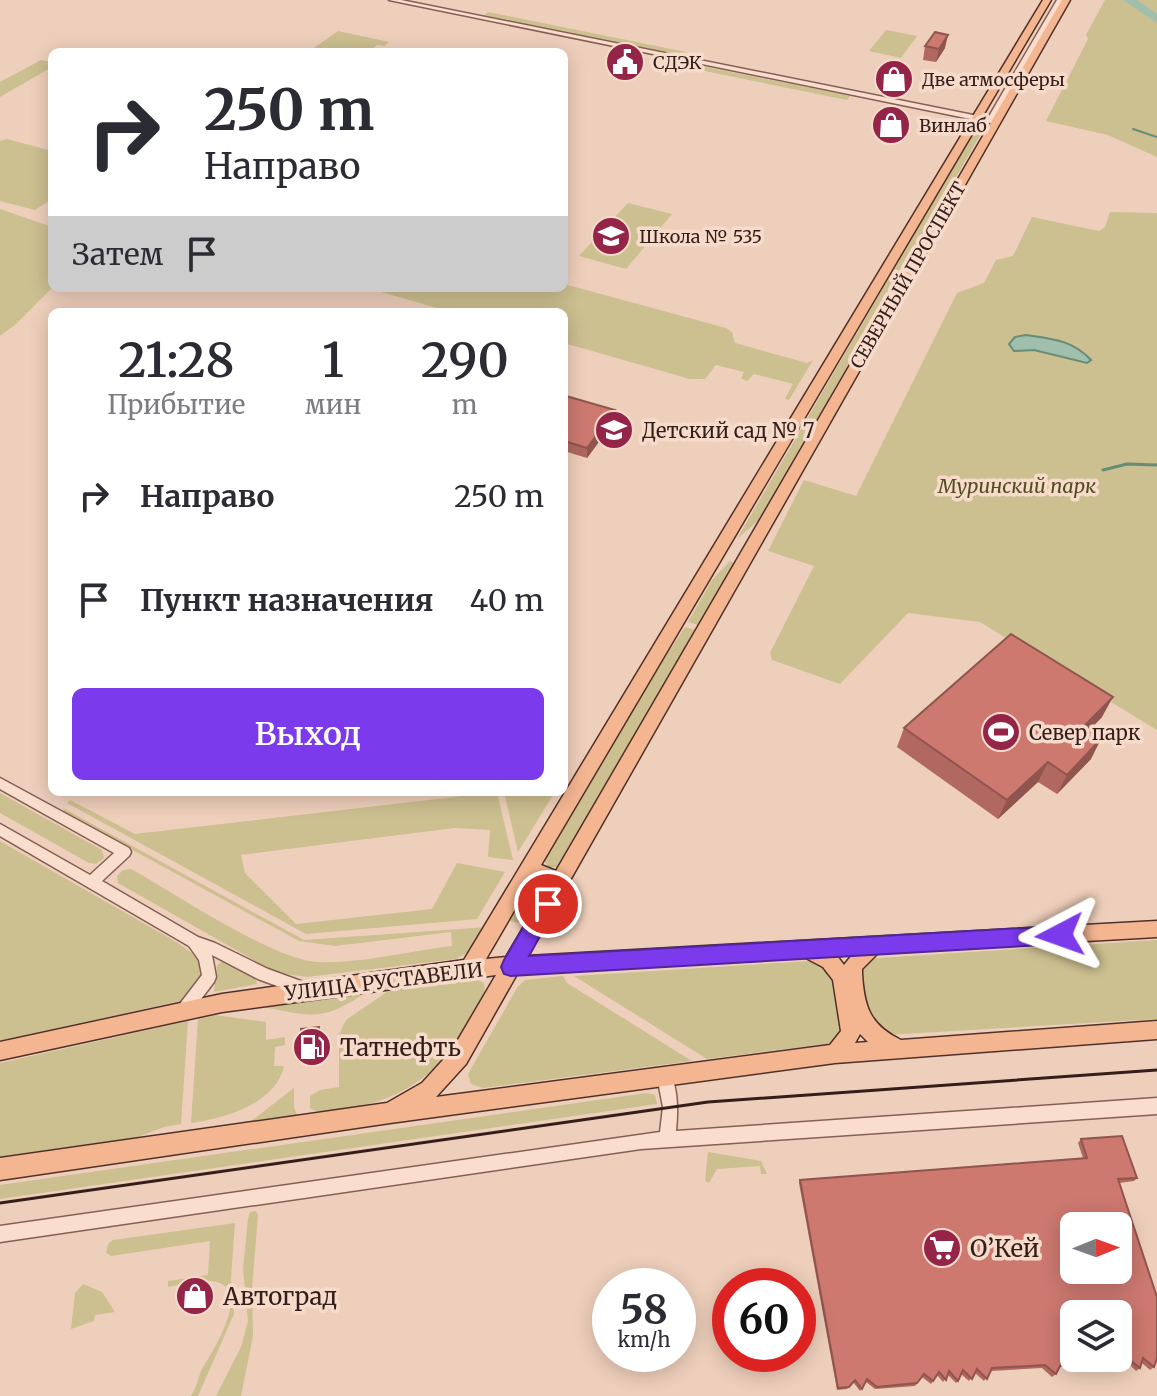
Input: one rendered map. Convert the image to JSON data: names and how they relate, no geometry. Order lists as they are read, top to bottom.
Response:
{
  "streets": {
    "main road": ["СЕВЕРНЫЙ ПРОСПЕКТ", "УЛИЦА РУСТАВЕЛИ"]
  },
  "crossings": [
    ["СЕВЕРНЫЙ ПРОСПЕКТ", "УЛИЦА РУСТАВЕЛИ"]
  ],
  "parks": ["Муринский парк"],
  "places": {
    "public building": ["СДЭК"],
    "shop": ["Две атмосферы", "Винлаб", "Автоград"],
    "school or university": ["Школа № 535", "Детский сад № 7"],
    "sports": ["Север парк"],
    "fuel station": ["Татнефть"],
    "supermarket": ["О’Кей"]
  },
  "north": "right",
  "page": {
    "turn": ["250 m", "Направо"],
    "then": "Затем",
    "eta": [
      "21:28",
      "Прибытие",
      "1",
      "мин",
      "290",
      "m"
    ],
    "list": [
      {
        "name": "Направо",
        "value": "250 m"
      },
      {
        "name": "Пункт назначения",
        "value": "40 m"
      }
    ],
    "buttons": "Выход",
    "speed": "58 km/h",
    "limit": "60"
  }
}
